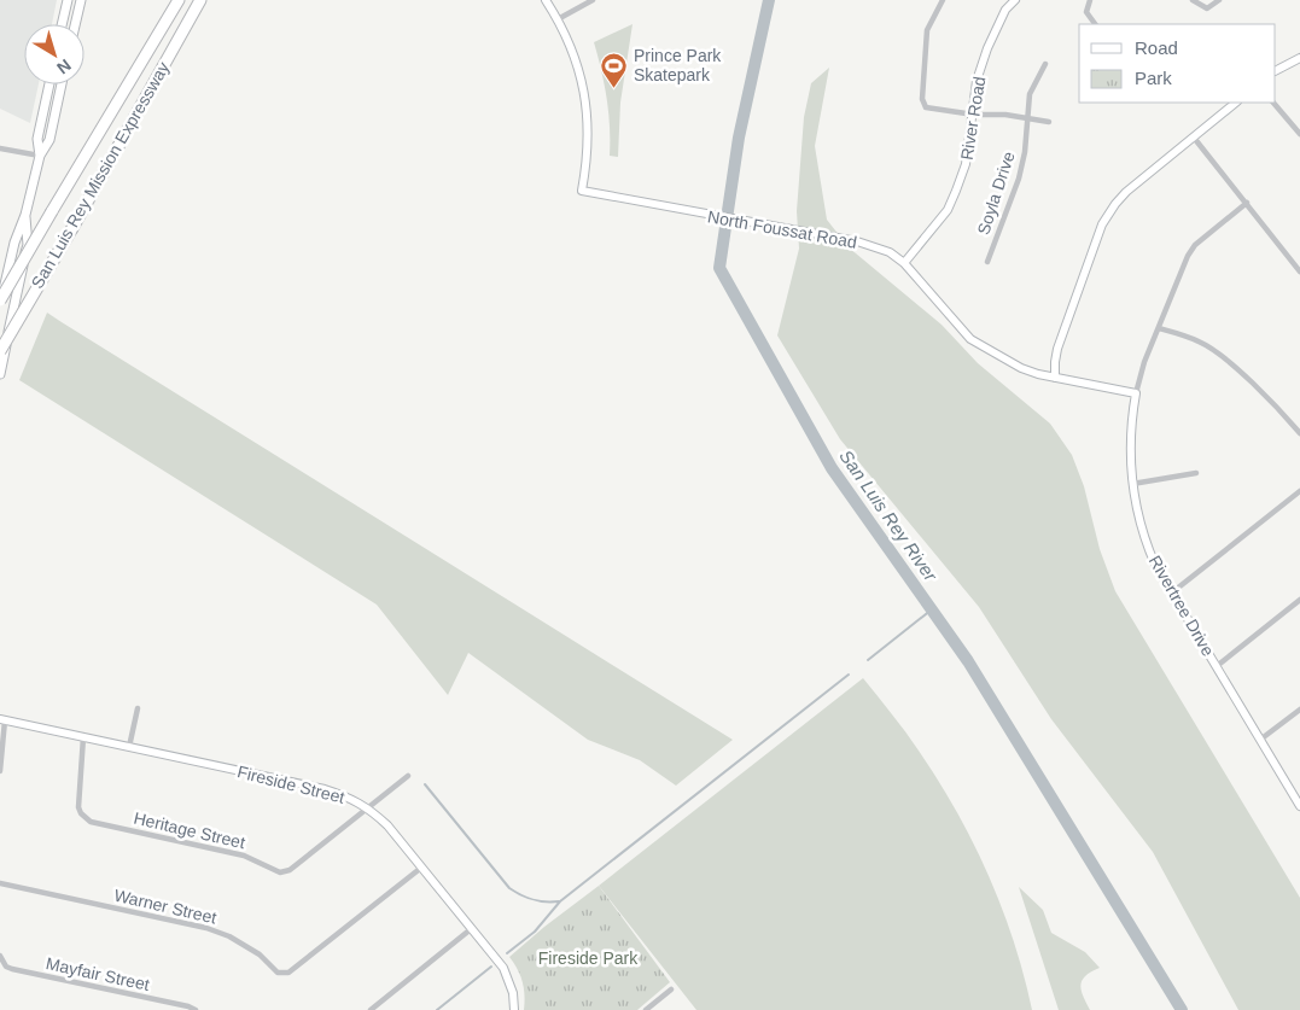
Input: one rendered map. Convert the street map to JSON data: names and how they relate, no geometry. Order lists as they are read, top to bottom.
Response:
{
  "streets": {
    "highway": ["San Luis Rey Mission Expressway"],
    "street": [
      "River Road",
      "Soyla Drive",
      "North Foussat Road",
      "Rivertree Drive",
      "Fireside Street",
      "Heritage Street",
      "Warner Street",
      "Mayfair Street"
    ]
  },
  "crossings": [
    ["River Road", "North Foussat Road"],
    ["North Foussat Road", "Rivertree Drive"],
    ["Fireside Street", "Heritage Street"],
    ["Fireside Street", "Warner Street"]
  ],
  "water": ["San Luis Rey River"],
  "parks": ["Fireside Park"],
  "places": {
    "sports": ["Prince Park Skatepark"]
  },
  "legend": ["Road", "Park"],
  "north": "bottom right"
}
